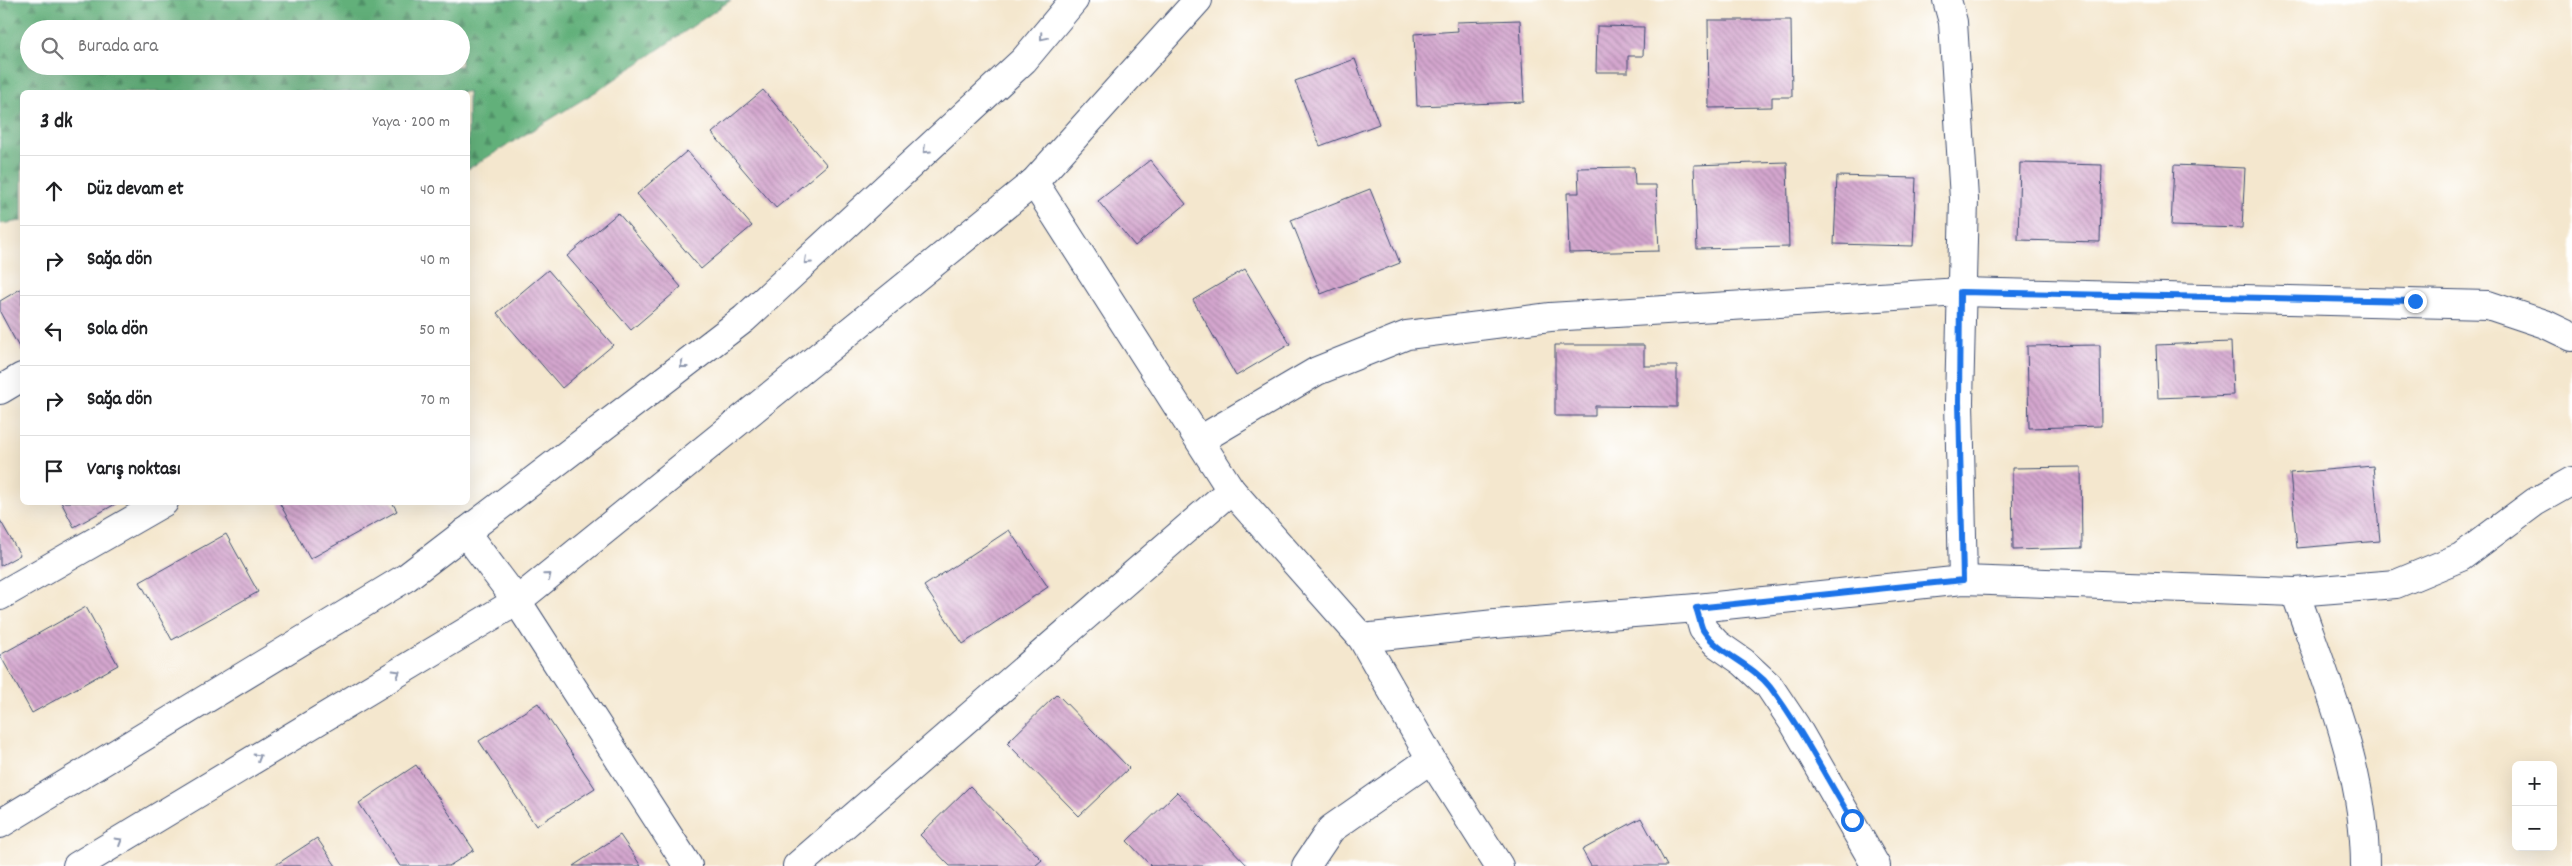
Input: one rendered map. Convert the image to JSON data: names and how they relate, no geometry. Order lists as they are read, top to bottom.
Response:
{
  "page": {
    "search": "Burada ara",
    "heading": ["3 dk", "Yaya · 200 m"],
    "list": [
      ["Düz devam et", "40 m"],
      ["Sağa dön", "40 m"],
      ["Sola dön", "50 m"],
      ["Sağa dön", "70 m"],
      "Varış noktası"
    ],
    "map_buttons": ["+", "−"]
  }
}
